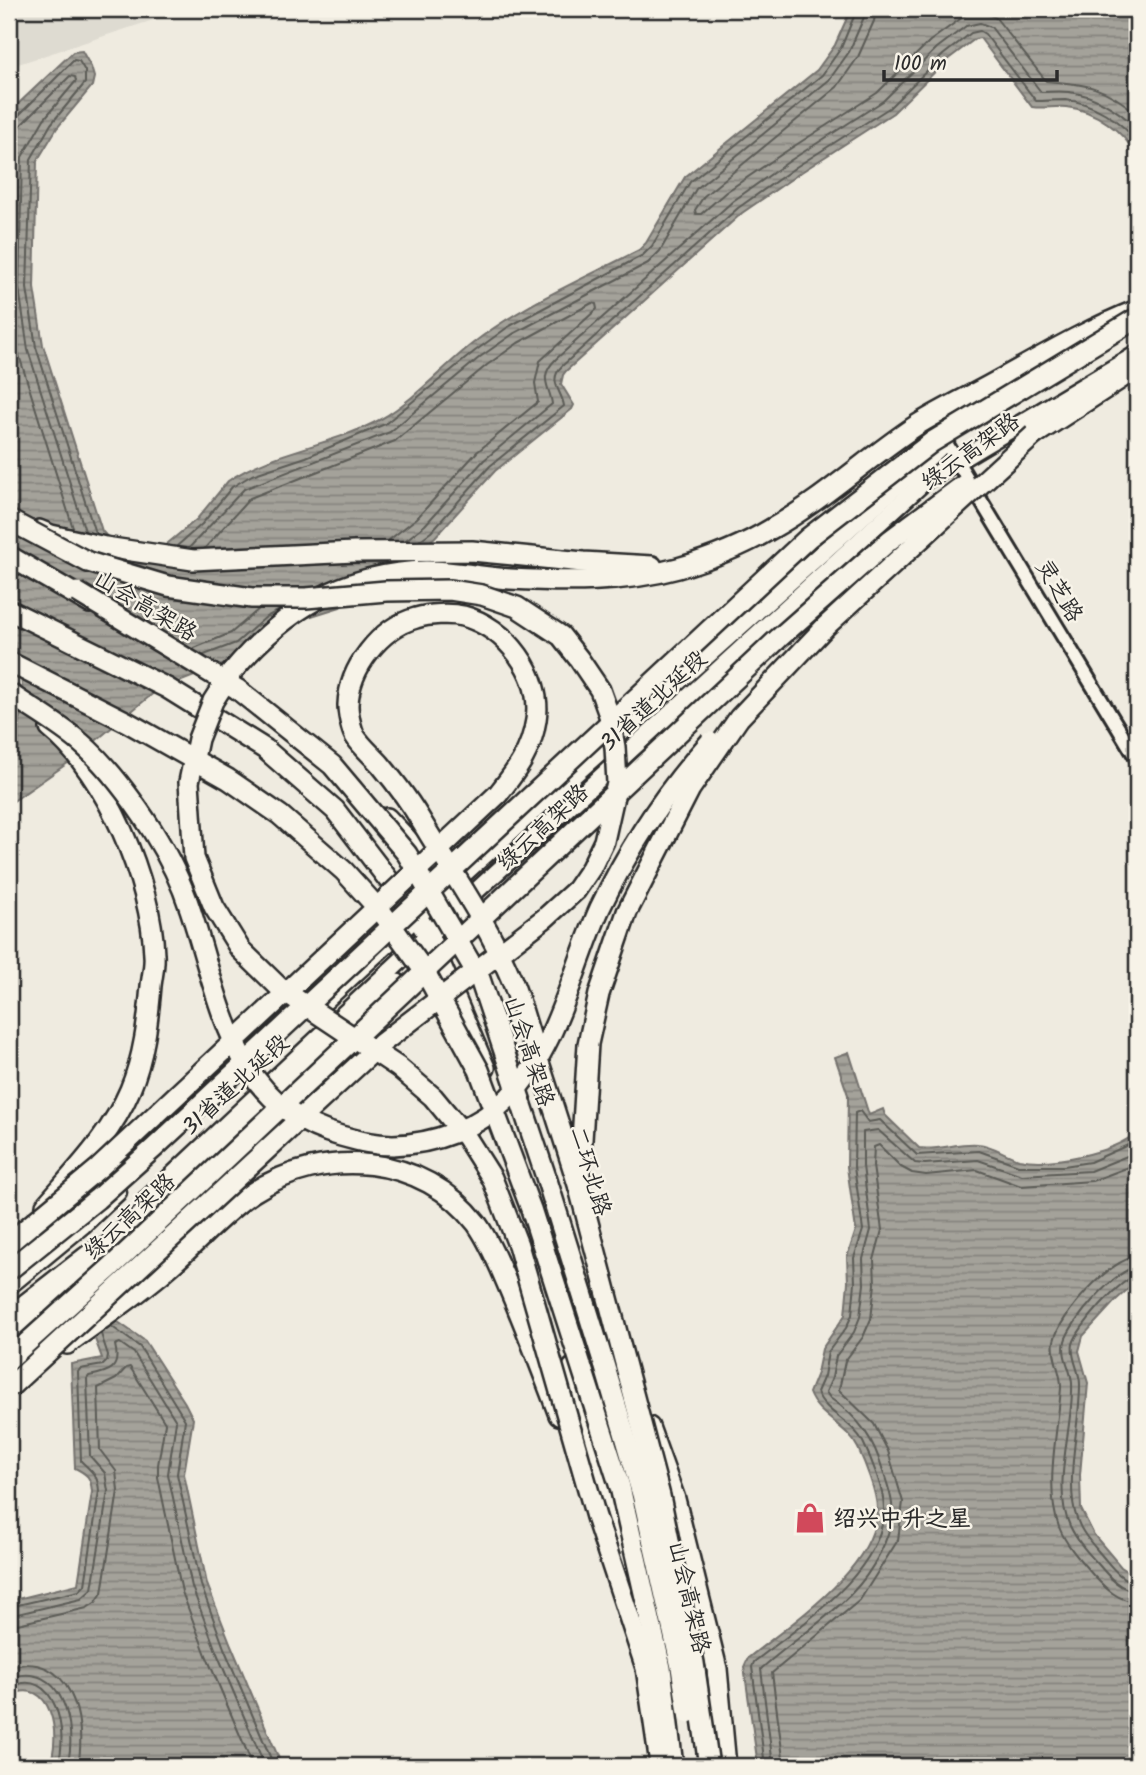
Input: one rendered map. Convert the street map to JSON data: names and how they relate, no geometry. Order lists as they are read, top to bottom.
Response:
{
  "streets": {
    "highway": ["绿云高架路", "山会高架路", "二环北路"],
    "main road": ["31省道北延段"],
    "street": ["灵芝路"]
  },
  "crossings": [
    ["灵芝路", "31省道北延段"],
    ["山会高架路", "二环北路"],
    ["31省道北延段", "二环北路"]
  ],
  "places": {
    "shop": ["绍兴中升之星"]
  },
  "scale_bar": "100 m"
}
